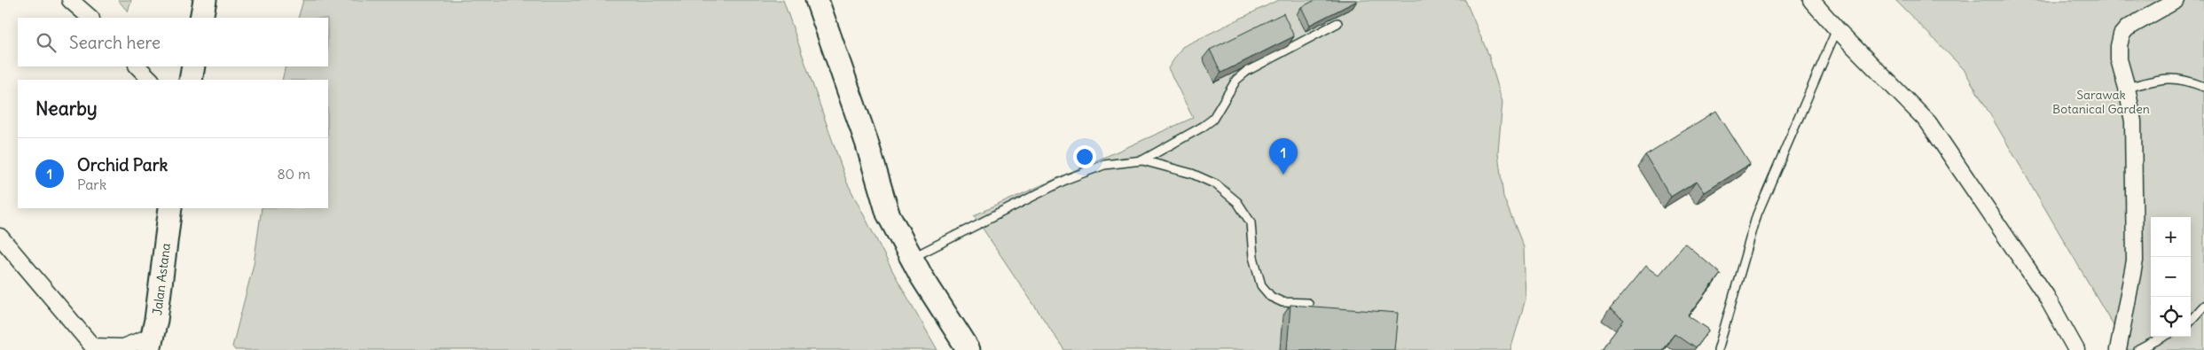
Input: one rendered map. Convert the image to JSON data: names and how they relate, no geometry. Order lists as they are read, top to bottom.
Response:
{
  "streets": {
    "street": ["Jalan Astana"]
  },
  "parks": ["Sarawak Botanical Garden"],
  "page": {
    "search": "Search here",
    "heading": "Nearby",
    "list": [
      {
        "mark": "1",
        "name": "Orchid Park",
        "note": "Park",
        "value": "80 m"
      }
    ],
    "pins": "1",
    "map_buttons": ["+", "−"]
  }
}
